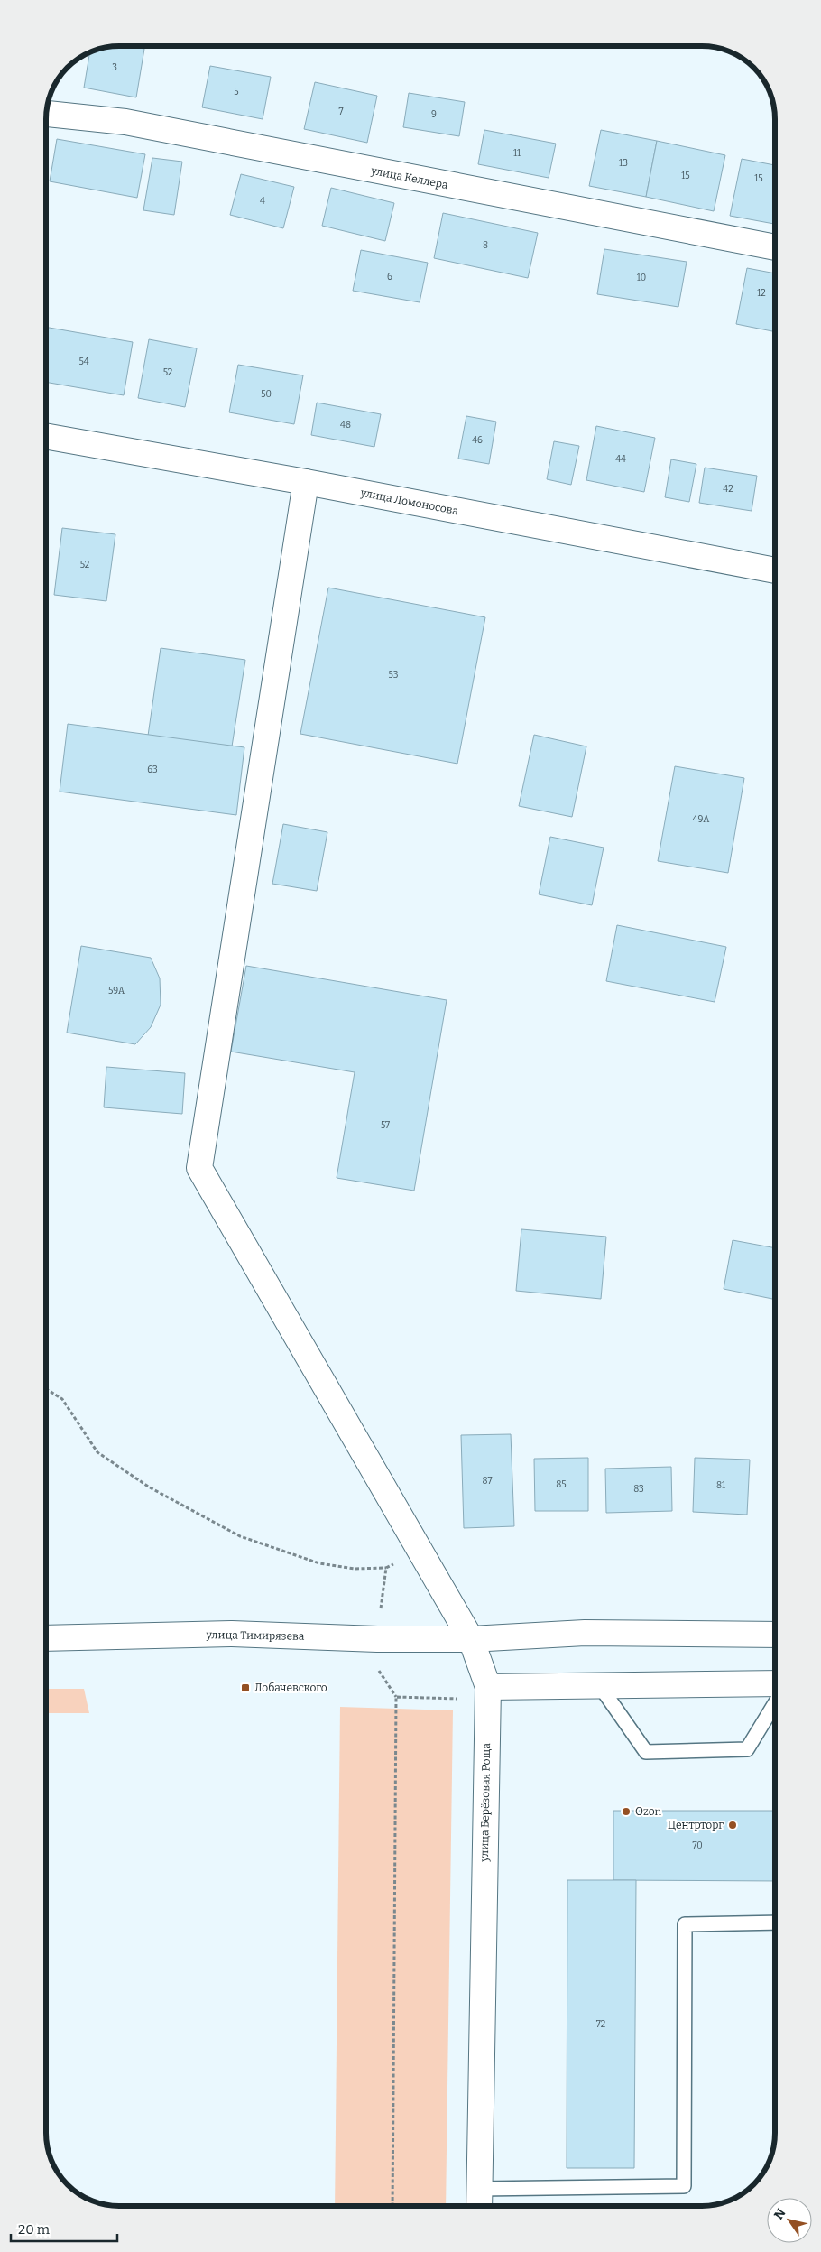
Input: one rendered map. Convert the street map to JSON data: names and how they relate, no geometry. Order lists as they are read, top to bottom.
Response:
{
  "streets": {
    "street": [
      "улица Келлера",
      "улица Ломоносова",
      "улица Тимирязева",
      "улица Берёзовая Роща"
    ]
  },
  "places": {
    "transit": ["Лобачевского"],
    "other": ["Ozon", "Центрторг"]
  },
  "house_numbers": [
    "3",
    "5",
    "7",
    "9",
    "11",
    "13",
    "15",
    "15",
    "4",
    "8",
    "6",
    "10",
    "12",
    "54",
    "52",
    "50",
    "48",
    "46",
    "44",
    "42",
    "52",
    "53",
    "63",
    "49А",
    "59А",
    "57",
    "87",
    "85",
    "81",
    "83",
    "70",
    "72"
  ],
  "scale_bar": "20 m",
  "north": "top left"
}
